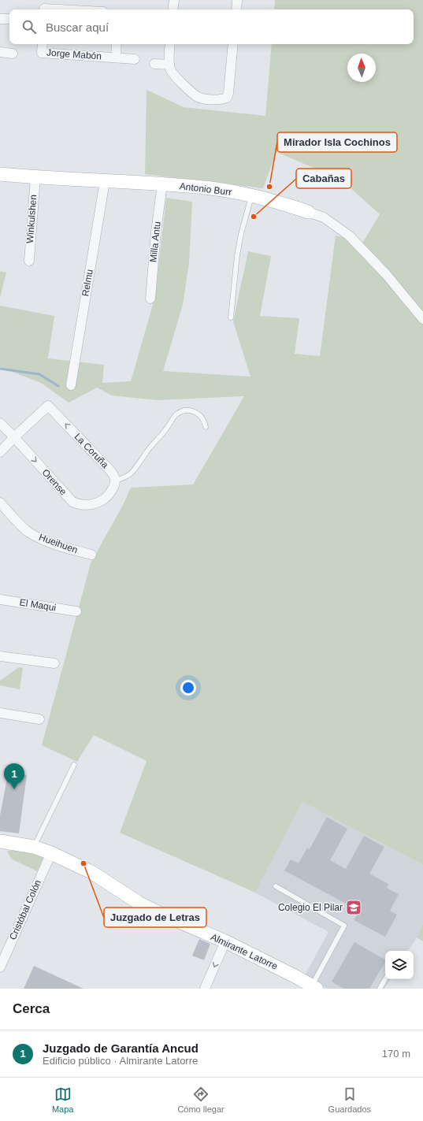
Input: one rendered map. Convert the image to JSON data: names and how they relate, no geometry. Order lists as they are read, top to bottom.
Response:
{
  "streets": {
    "main road": ["Antonio Burr", "Almirante Latorre"],
    "street": [
      "Jorge Mabón",
      "Winkulshen",
      "Milla Antu",
      "Relmu",
      "La Coruña",
      "Orense",
      "Hueihuen",
      "El Maqui",
      "Cristóbal Colón"
    ]
  },
  "crossings": [
    ["Antonio Burr", "Winkulshen"],
    ["Antonio Burr", "Milla Antu"],
    ["Antonio Burr", "Relmu"],
    ["La Coruña", "Orense"],
    ["Cristóbal Colón", "Almirante Latorre"]
  ],
  "places": {
    "other": ["Mirador Isla Cochinos", "Cabañas", "Juzgado de Letras"],
    "school or university": ["Colegio El Pilar"]
  },
  "north": "top",
  "page": {
    "search": "Buscar aquí",
    "pins": "1",
    "heading": "Cerca",
    "list": [
      {
        "mark": "1",
        "name": "Juzgado de Garantía Ancud",
        "note": "Edificio público · Almirante Latorre",
        "value": "170 m"
      }
    ],
    "nav": ["Mapa", "Cómo llegar", "Guardados"]
  }
}
